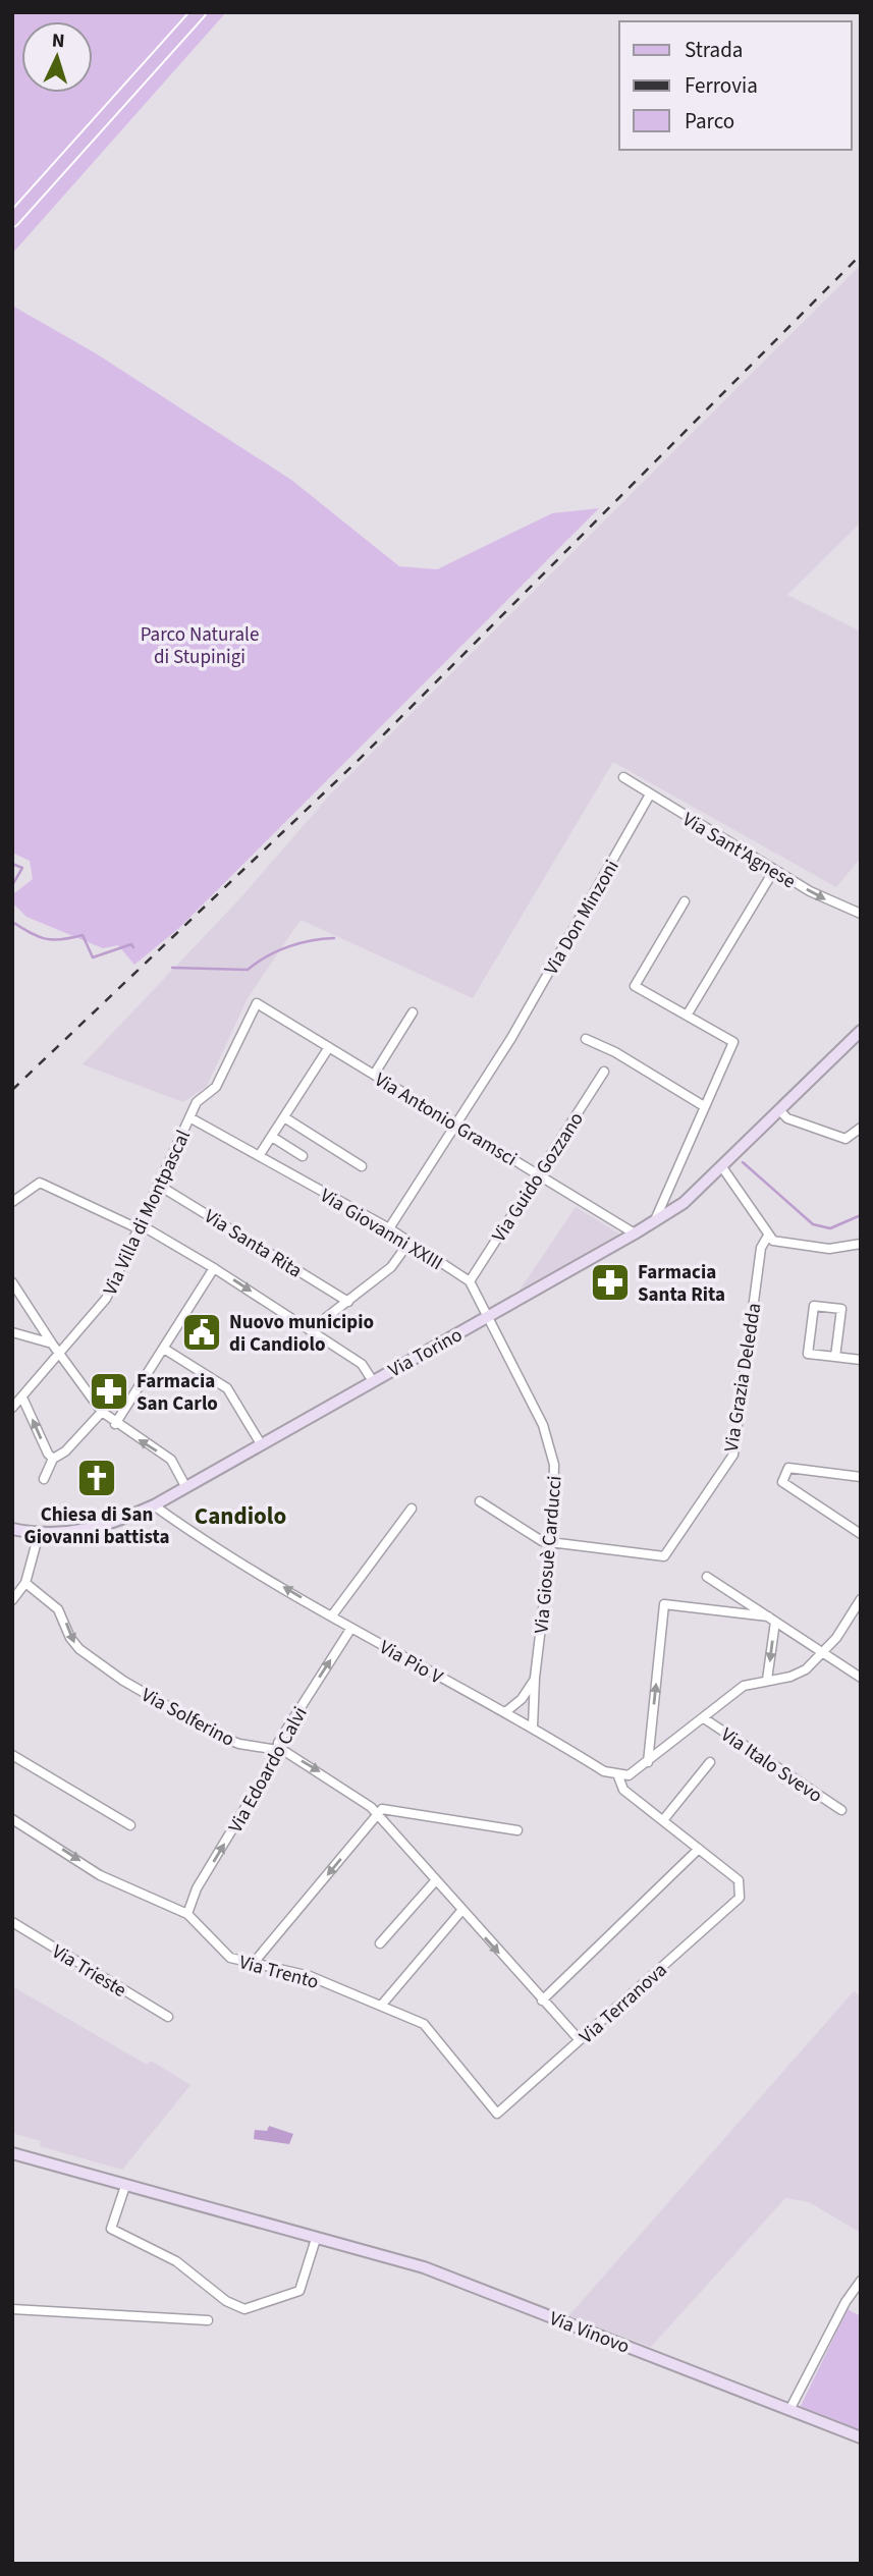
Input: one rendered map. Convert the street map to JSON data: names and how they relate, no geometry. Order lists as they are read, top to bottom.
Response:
{
  "streets": {
    "main road": ["Via Torino", "Via Vinovo"],
    "street": [
      "Via Sant'Agnese",
      "Via Don Minzoni",
      "Via Antonio Gramsci",
      "Via Guido Gozzano",
      "Via Villa di Montpascal",
      "Via Giovanni XXIII",
      "Via Santa Rita",
      "Via Grazia Deledda",
      "Via Giosuè Carducci",
      "Via Pio V",
      "Via Solferino",
      "Via Italo Svevo",
      "Via Edoardo Calvi",
      "Via Trieste",
      "Via Trento",
      "Via Terranova"
    ]
  },
  "crossings": [
    ["Via Sant'Agnese", "Via Don Minzoni"],
    ["Via Don Minzoni", "Via Antonio Gramsci"],
    ["Via Don Minzoni", "Via Giovanni XXIII"],
    ["Via Antonio Gramsci", "Via Guido Gozzano"],
    ["Via Antonio Gramsci", "Via Villa di Montpascal"],
    ["Via Antonio Gramsci", "Via Torino"],
    ["Via Guido Gozzano", "Via Giovanni XXIII"],
    ["Via Villa di Montpascal", "Via Giovanni XXIII"],
    ["Via Villa di Montpascal", "Via Santa Rita"],
    ["Via Torino", "Via Giosuè Carducci"],
    ["Via Torino", "Via Pio V"],
    ["Via Grazia Deledda", "Via Giosuè Carducci"],
    ["Via Giosuè Carducci", "Via Pio V"],
    ["Via Pio V", "Via Edoardo Calvi"],
    ["Via Pio V", "Via Terranova"],
    ["Via Solferino", "Via Edoardo Calvi"],
    ["Via Solferino", "Via Terranova"],
    ["Via Edoardo Calvi", "Via Trento"],
    ["Via Trento", "Via Terranova"]
  ],
  "one_way": ["Via Sant'Agnese", "Via Solferino", "Via Edoardo Calvi"],
  "districts": ["Candiolo"],
  "parks": ["Parco Naturale di Stupinigi"],
  "places": {
    "pharmacy": ["Farmacia Santa Rita", "Farmacia San Carlo"],
    "public building": ["Nuovo municipio di Candiolo"],
    "church": ["Chiesa di San Giovanni battista"]
  },
  "legend": ["Strada", "Ferrovia", "Parco"],
  "north": "top"
}
